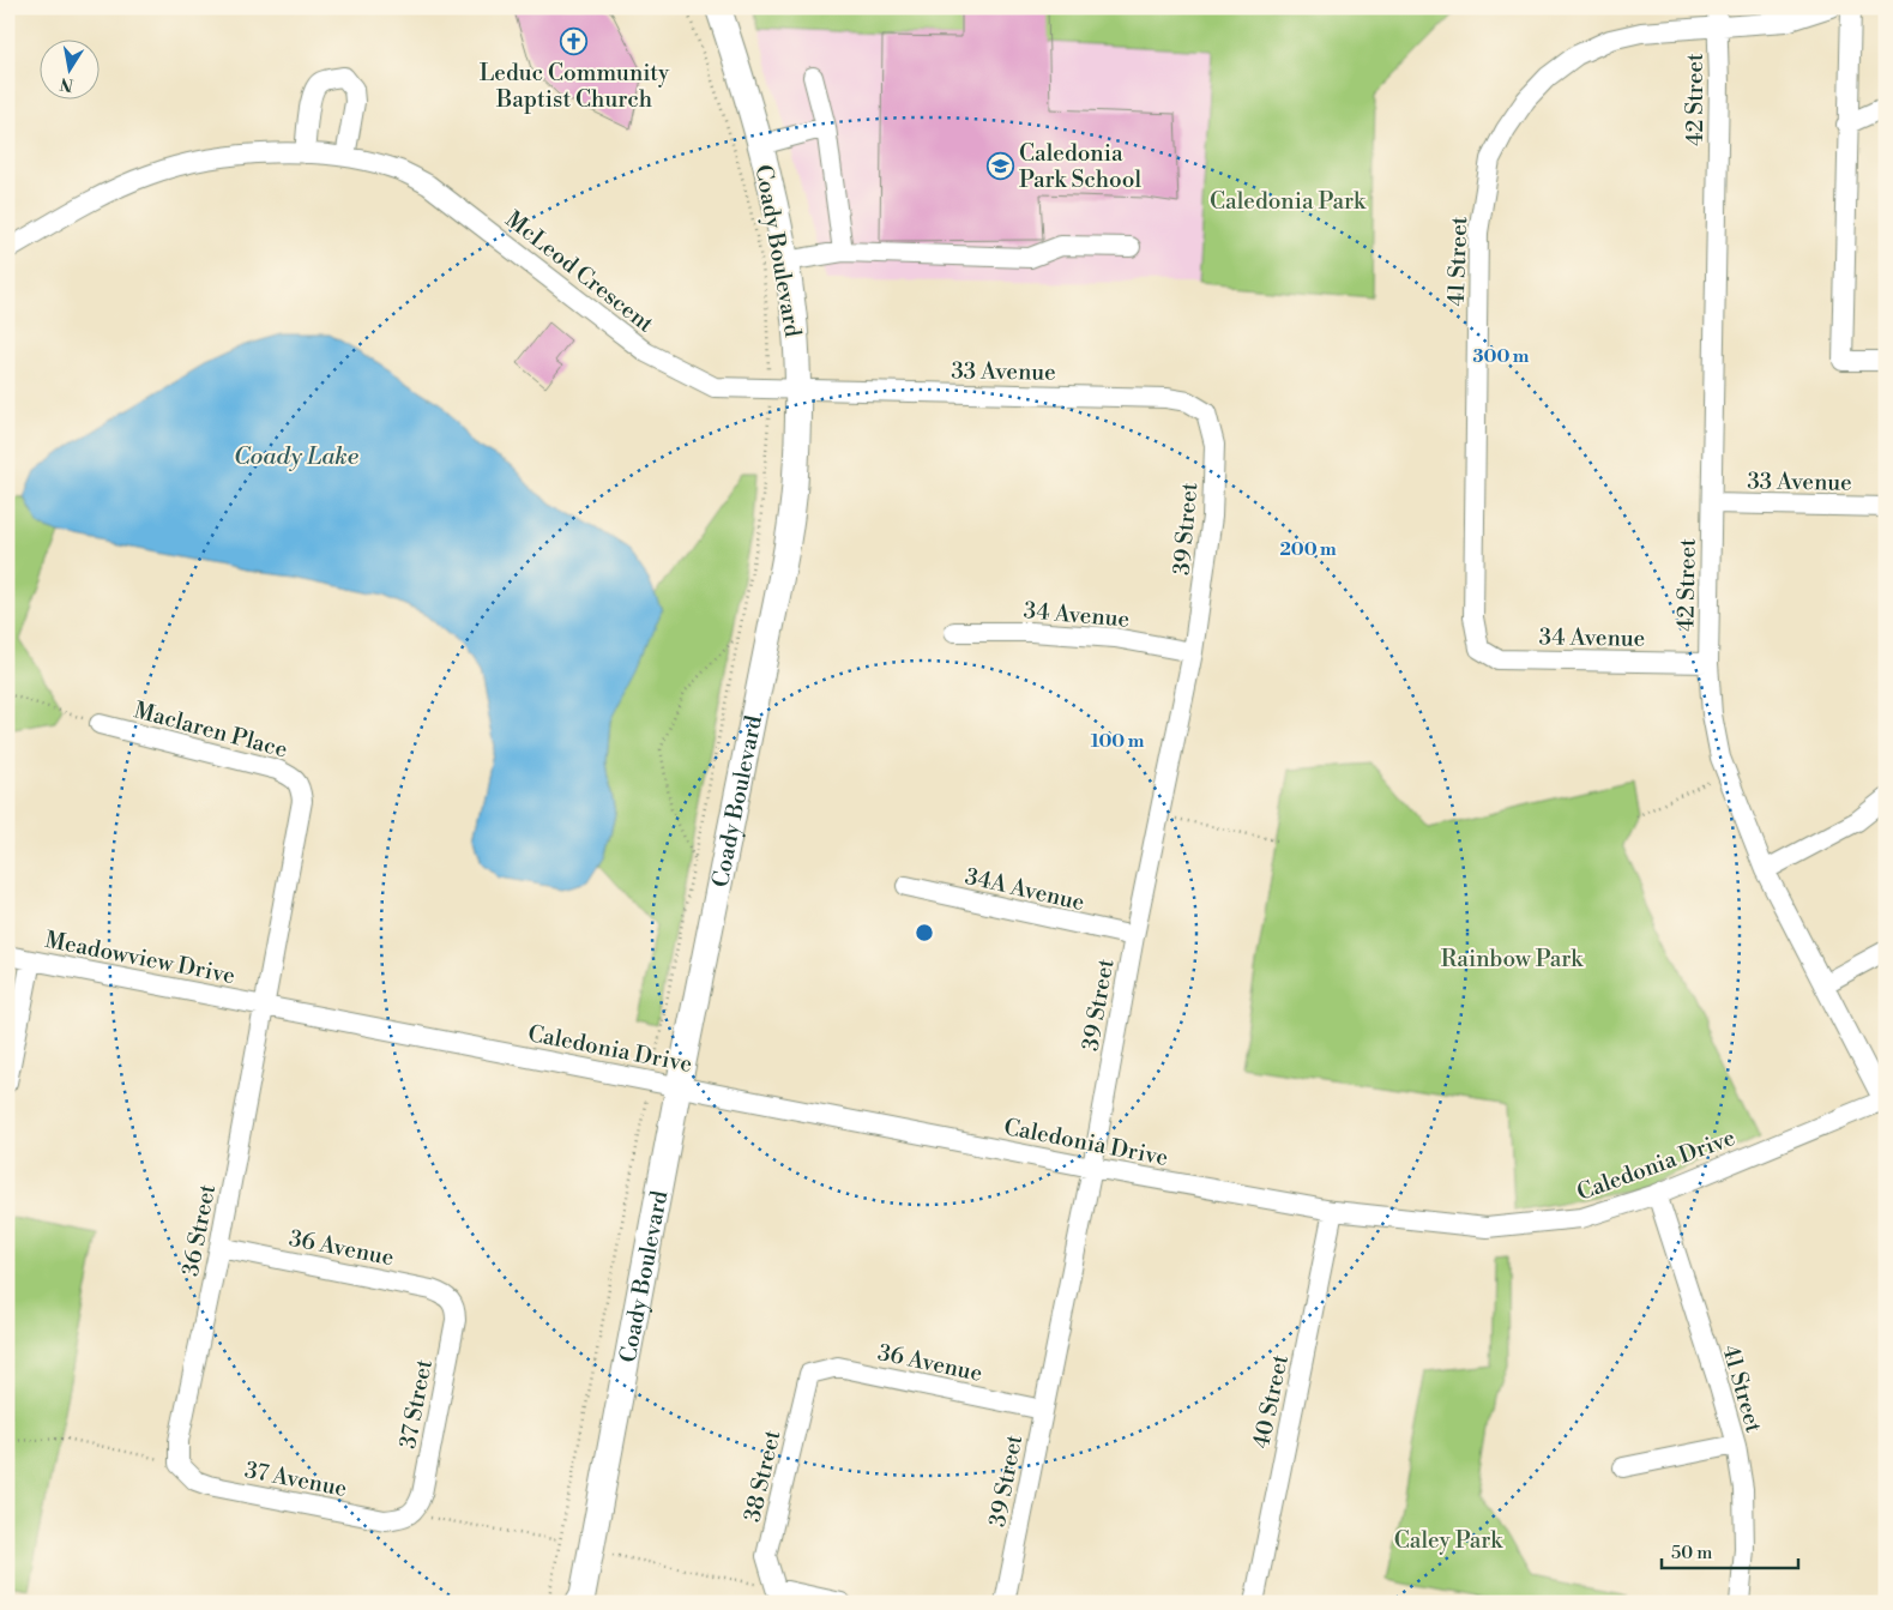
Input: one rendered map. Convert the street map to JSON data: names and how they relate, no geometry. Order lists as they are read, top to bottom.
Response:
{
  "streets": {
    "main road": ["Coady Boulevard"],
    "street": [
      "42 Street",
      "41 Street",
      "McLeod Crescent",
      "33 Avenue",
      "39 Street",
      "34 Avenue",
      "Maclaren Place",
      "34A Avenue",
      "Meadowview Drive",
      "Caledonia Drive",
      "36 Street",
      "36 Avenue",
      "40 Street",
      "37 Street",
      "38 Street",
      "37 Avenue"
    ]
  },
  "crossings": [
    ["42 Street", "41 Street"],
    ["42 Street", "33 Avenue"],
    ["42 Street", "34 Avenue"],
    ["42 Street", "Caledonia Drive"],
    ["Coady Boulevard", "McLeod Crescent"],
    ["Coady Boulevard", "33 Avenue"],
    ["Coady Boulevard", "Caledonia Drive"],
    ["41 Street", "34 Avenue"],
    ["41 Street", "Caledonia Drive"],
    ["McLeod Crescent", "33 Avenue"],
    ["33 Avenue", "39 Street"],
    ["39 Street", "34 Avenue"],
    ["39 Street", "34A Avenue"],
    ["39 Street", "Caledonia Drive"],
    ["39 Street", "36 Avenue"],
    ["Maclaren Place", "Meadowview Drive"],
    ["Maclaren Place", "Caledonia Drive"],
    ["Maclaren Place", "36 Street"],
    ["Meadowview Drive", "Caledonia Drive"],
    ["Meadowview Drive", "36 Street"],
    ["Caledonia Drive", "36 Street"],
    ["Caledonia Drive", "40 Street"],
    ["36 Street", "36 Avenue"],
    ["36 Street", "37 Avenue"],
    ["36 Avenue", "37 Street"],
    ["36 Avenue", "38 Street"],
    ["37 Street", "37 Avenue"]
  ],
  "water": ["Coady Lake"],
  "parks": ["Caledonia Park", "Rainbow Park", "Caley Park"],
  "places": {
    "church": ["Leduc Community Baptist Church"],
    "school or university": ["Caledonia Park School"]
  },
  "scale_bar": "50 m",
  "north": "bottom",
  "rings": ["300 m", "200 m", "100 m"]
}
